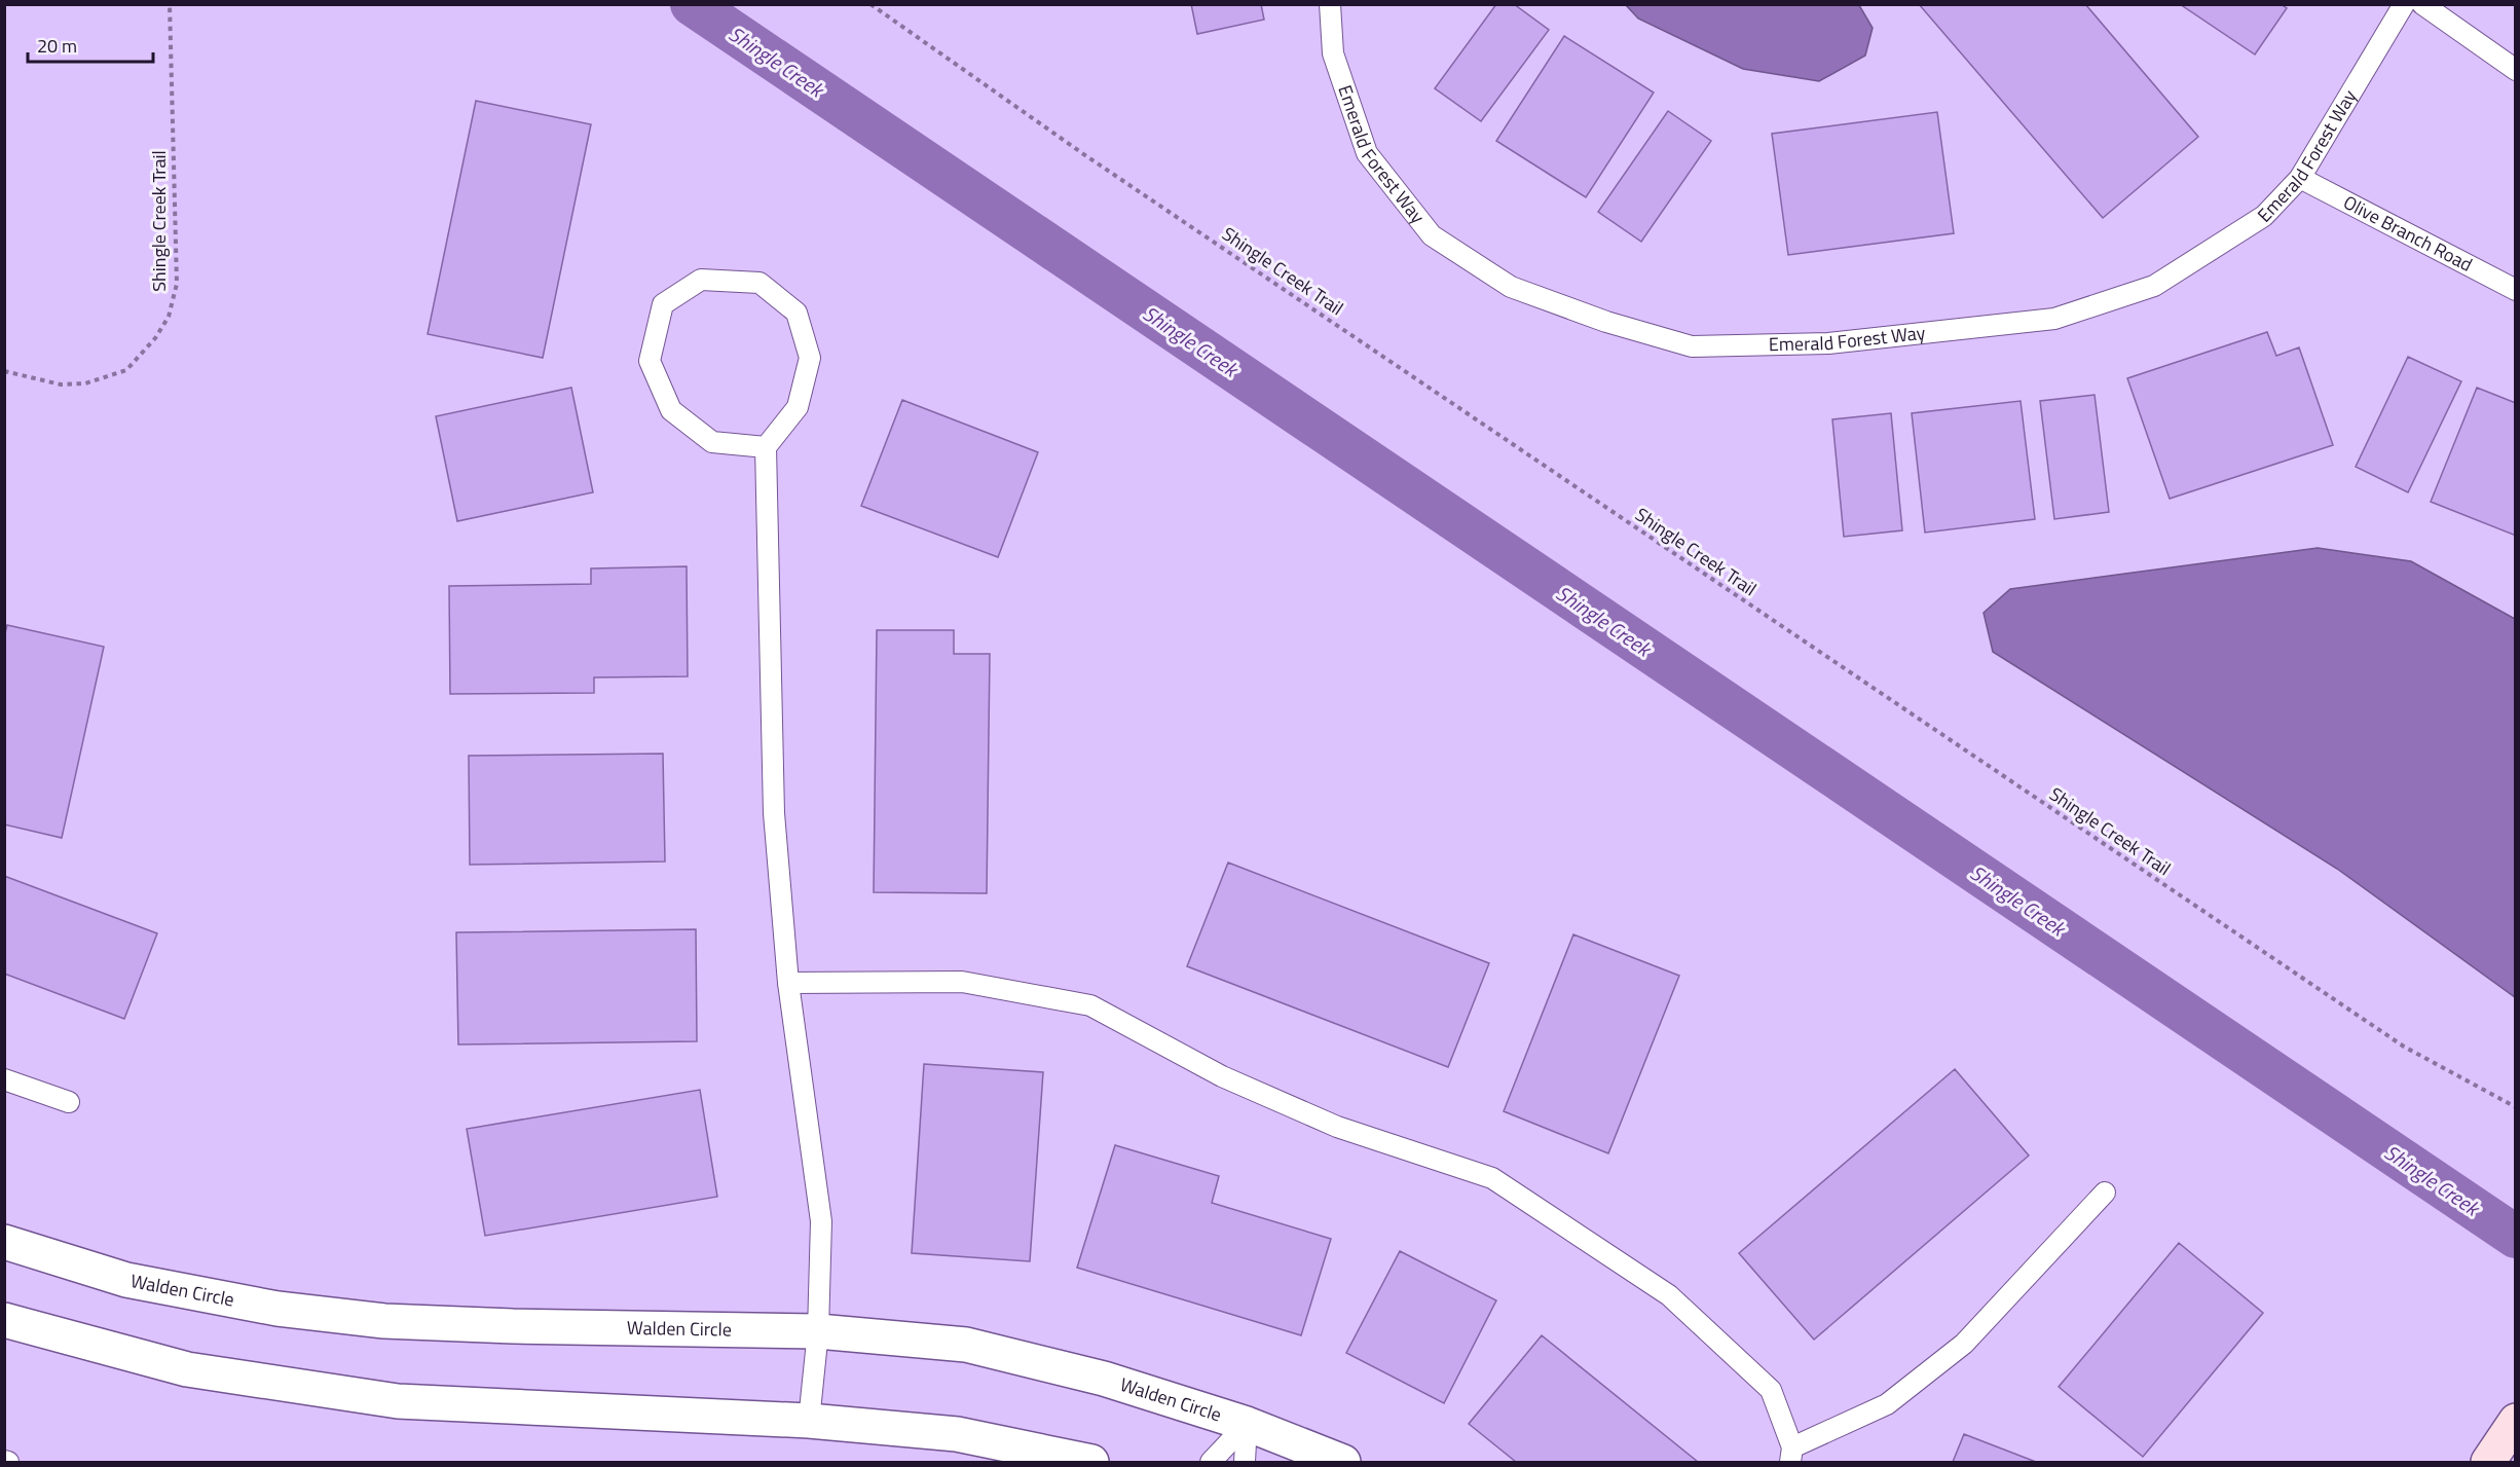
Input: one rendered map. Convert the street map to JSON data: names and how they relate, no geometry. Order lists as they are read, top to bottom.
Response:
{
  "streets": {
    "street": ["Walden Circle"],
    "lane": ["Emerald Forest Way", "Olive Branch Road"],
    "path": ["Shingle Creek Trail"]
  },
  "crossings": [
    ["Emerald Forest Way", "Olive Branch Road"]
  ],
  "water": ["Shingle Creek"],
  "scale_bar": "20 m"
}
